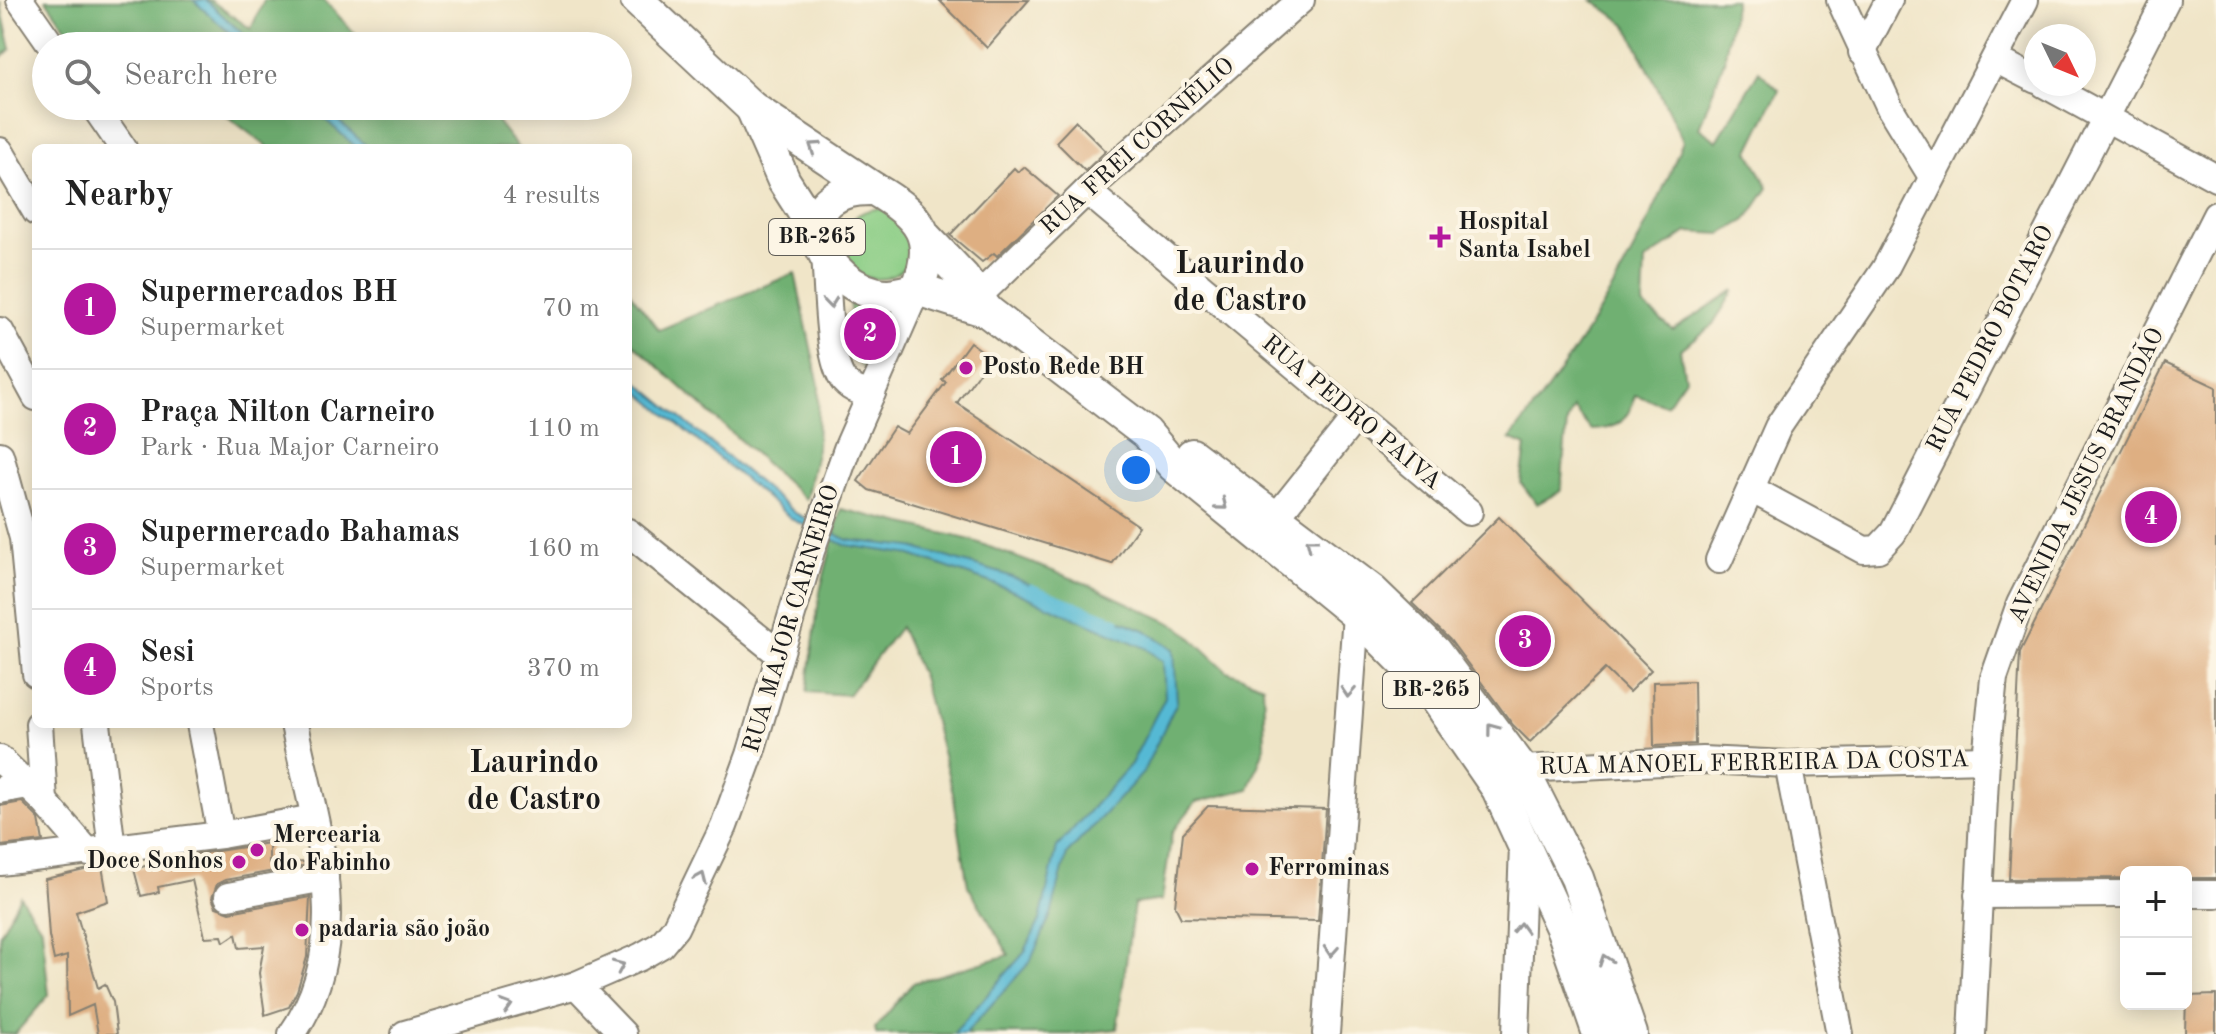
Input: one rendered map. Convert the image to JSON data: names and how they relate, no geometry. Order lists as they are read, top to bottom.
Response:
{
  "streets": {
    "main road": ["BR-265"],
    "street": [
      "RUA FREI CORNÉLIO",
      "RUA PEDRO BOTARO",
      "RUA PEDRO PAIVA",
      "AVENIDA JESUS BRANDÃO",
      "RUA MAJOR CARNEIRO",
      "RUA MANOEL FERREIRA DA COSTA"
    ]
  },
  "crossings": [
    ["RUA FREI CORNÉLIO", "BR-265"],
    ["RUA FREI CORNÉLIO", "RUA PEDRO PAIVA"],
    ["BR-265", "RUA MAJOR CARNEIRO"],
    ["BR-265", "RUA MANOEL FERREIRA DA COSTA"],
    ["AVENIDA JESUS BRANDÃO", "RUA MANOEL FERREIRA DA COSTA"]
  ],
  "one_way": ["RUA MAJOR CARNEIRO"],
  "districts": ["Laurindo de Castro", "Laurindo de Castro"],
  "places": {
    "health": ["Hospital Santa Isabel"],
    "other": [
      "Posto Rede BH",
      "Mercearia do Fabinho",
      "Doce Sonhos",
      "Ferrominas",
      "padaria são joão"
    ]
  },
  "north": "bottom right",
  "page": {
    "search": "Search here",
    "heading": ["Nearby", "4 results"],
    "list": [
      {
        "mark": "1",
        "name": "Supermercados BH",
        "note": "Supermarket",
        "value": "70 m"
      },
      {
        "mark": "2",
        "name": "Praça Nilton Carneiro",
        "note": "Park · Rua Major Carneiro",
        "value": "110 m"
      },
      {
        "mark": "3",
        "name": "Supermercado Bahamas",
        "note": "Supermarket",
        "value": "160 m"
      },
      {
        "mark": "4",
        "name": "Sesi",
        "note": "Sports",
        "value": "370 m"
      }
    ],
    "pins": [
      "2",
      "1",
      "4",
      "3"
    ],
    "map_buttons": ["+", "−"]
  }
}
